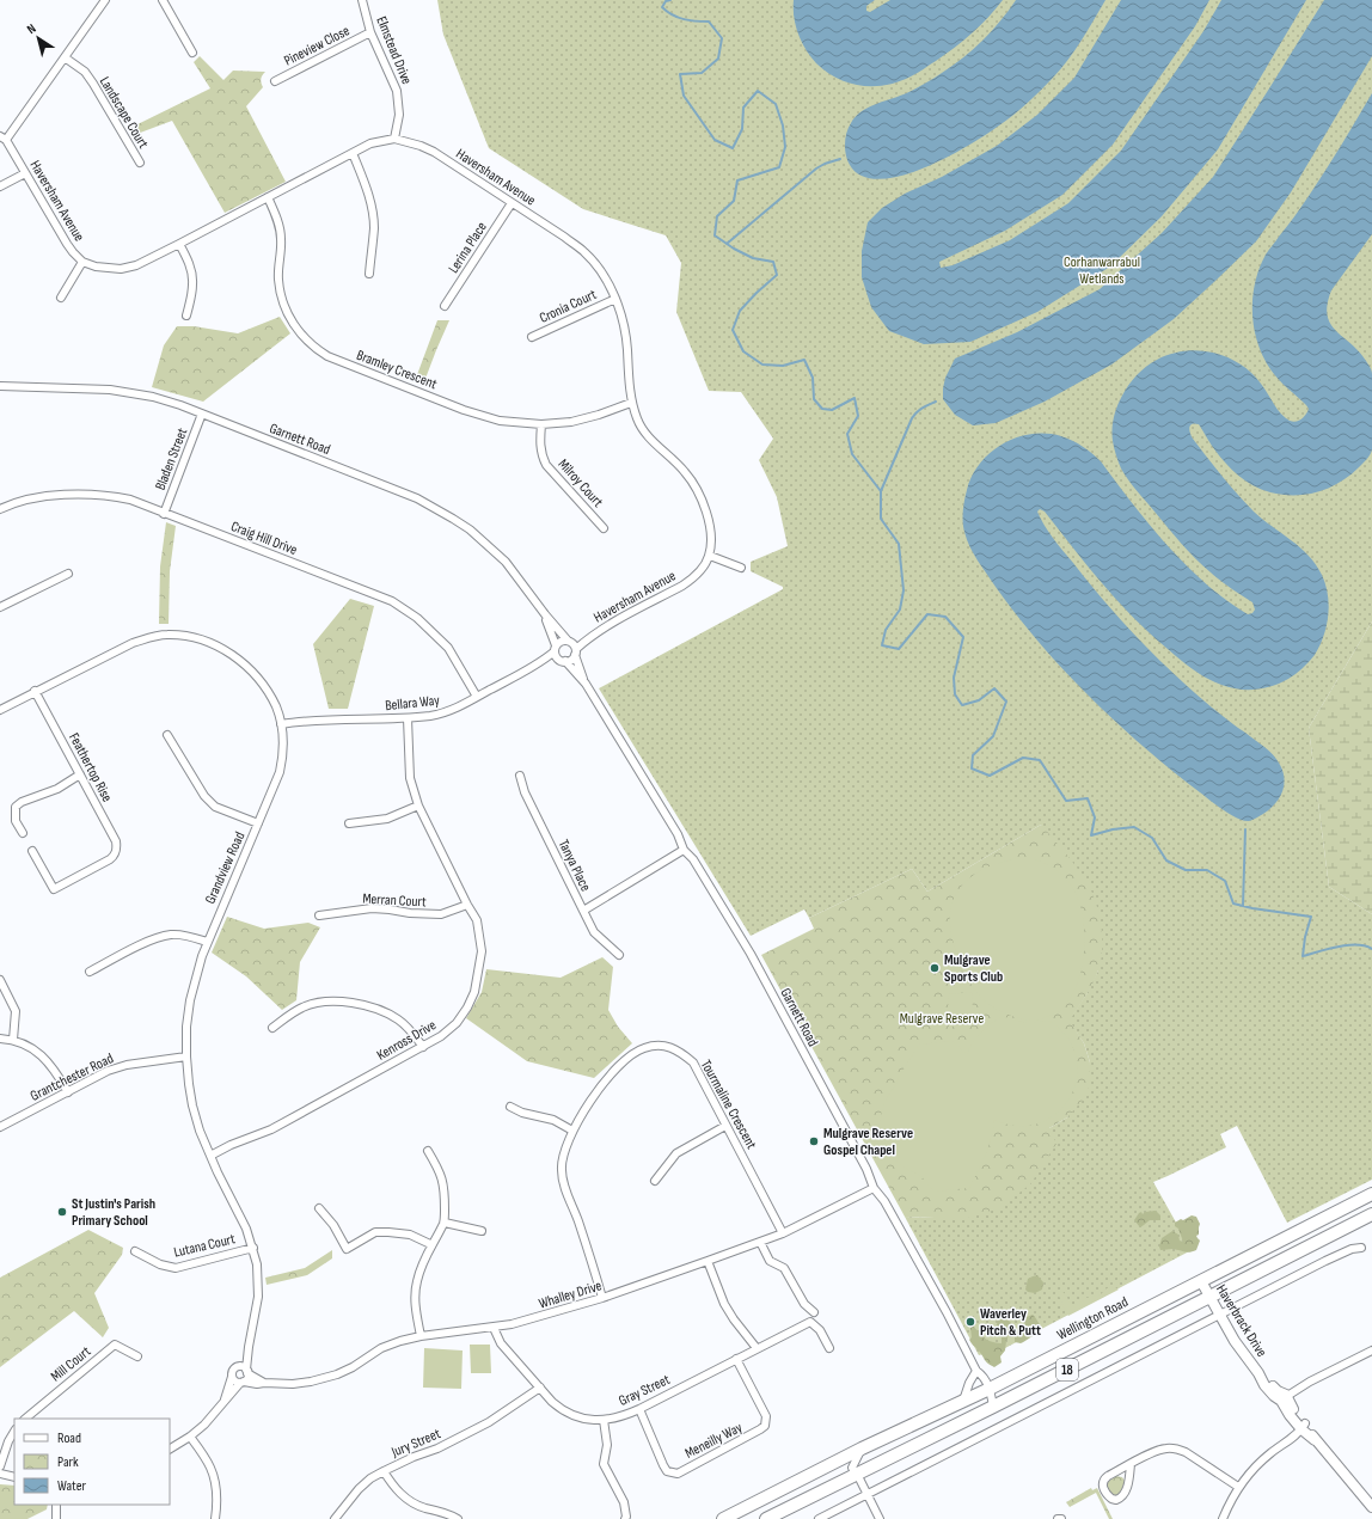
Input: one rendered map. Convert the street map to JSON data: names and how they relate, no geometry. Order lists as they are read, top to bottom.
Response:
{
  "streets": {
    "highway": ["Wellington Road", "18"],
    "street": [
      "Pineview Close",
      "Elmstead Drive",
      "Landscape Court",
      "Haversham Avenue",
      "Lerina Place",
      "Cronia Court",
      "Bramley Crescent",
      "Garnett Road",
      "Bladen Street",
      "Milroy Court",
      "Craig Hill Drive",
      "Bellara Way",
      "Feathertop Rise",
      "Tanya Place",
      "Grandview Road",
      "Merran Court",
      "Kenross Drive",
      "Grantchester Road",
      "Tourmaline Crescent",
      "Lutana Court",
      "Whalley Drive",
      "Haverbrack Drive",
      "Mill Court",
      "Gray Street",
      "Meneilly Way",
      "Jury Street"
    ]
  },
  "crossings": [
    ["Pineview Close", "Elmstead Drive"],
    ["Elmstead Drive", "Haversham Avenue"],
    ["Haversham Avenue", "Lerina Place"],
    ["Haversham Avenue", "Cronia Court"],
    ["Haversham Avenue", "Bramley Crescent"],
    ["Haversham Avenue", "Garnett Road"],
    ["Haversham Avenue", "Bellara Way"],
    ["Bramley Crescent", "Milroy Court"],
    ["Garnett Road", "Bladen Street"],
    ["Garnett Road", "Bellara Way"],
    ["Garnett Road", "Tanya Place"],
    ["Garnett Road", "Whalley Drive"],
    ["Garnett Road", "Wellington Road"],
    ["Garnett Road", "18"],
    ["Bladen Street", "Craig Hill Drive"],
    ["Craig Hill Drive", "Bellara Way"],
    ["Bellara Way", "Grandview Road"],
    ["Bellara Way", "Kenross Drive"],
    ["Feathertop Rise", "Grandview Road"],
    ["Grandview Road", "Kenross Drive"],
    ["Grandview Road", "Grantchester Road"],
    ["Grandview Road", "Lutana Court"],
    ["Grandview Road", "Whalley Drive"],
    ["Merran Court", "Kenross Drive"],
    ["Tourmaline Crescent", "Whalley Drive"],
    ["Whalley Drive", "Gray Street"],
    ["Wellington Road", "Haverbrack Drive"],
    ["Haverbrack Drive", "18"],
    ["Gray Street", "Meneilly Way"],
    ["Gray Street", "Jury Street"]
  ],
  "parks": ["Corhanwarrabul Wetlands", "Mulgrave Reserve"],
  "places": [
    "Mulgrave Sports Club",
    "Mulgrave Reserve Gospel Chapel",
    "St Justin's Parish Primary School",
    "Waverley Pitch & Putt"
  ],
  "legend": ["Road", "Park", "Water"],
  "north": "top left"
}
